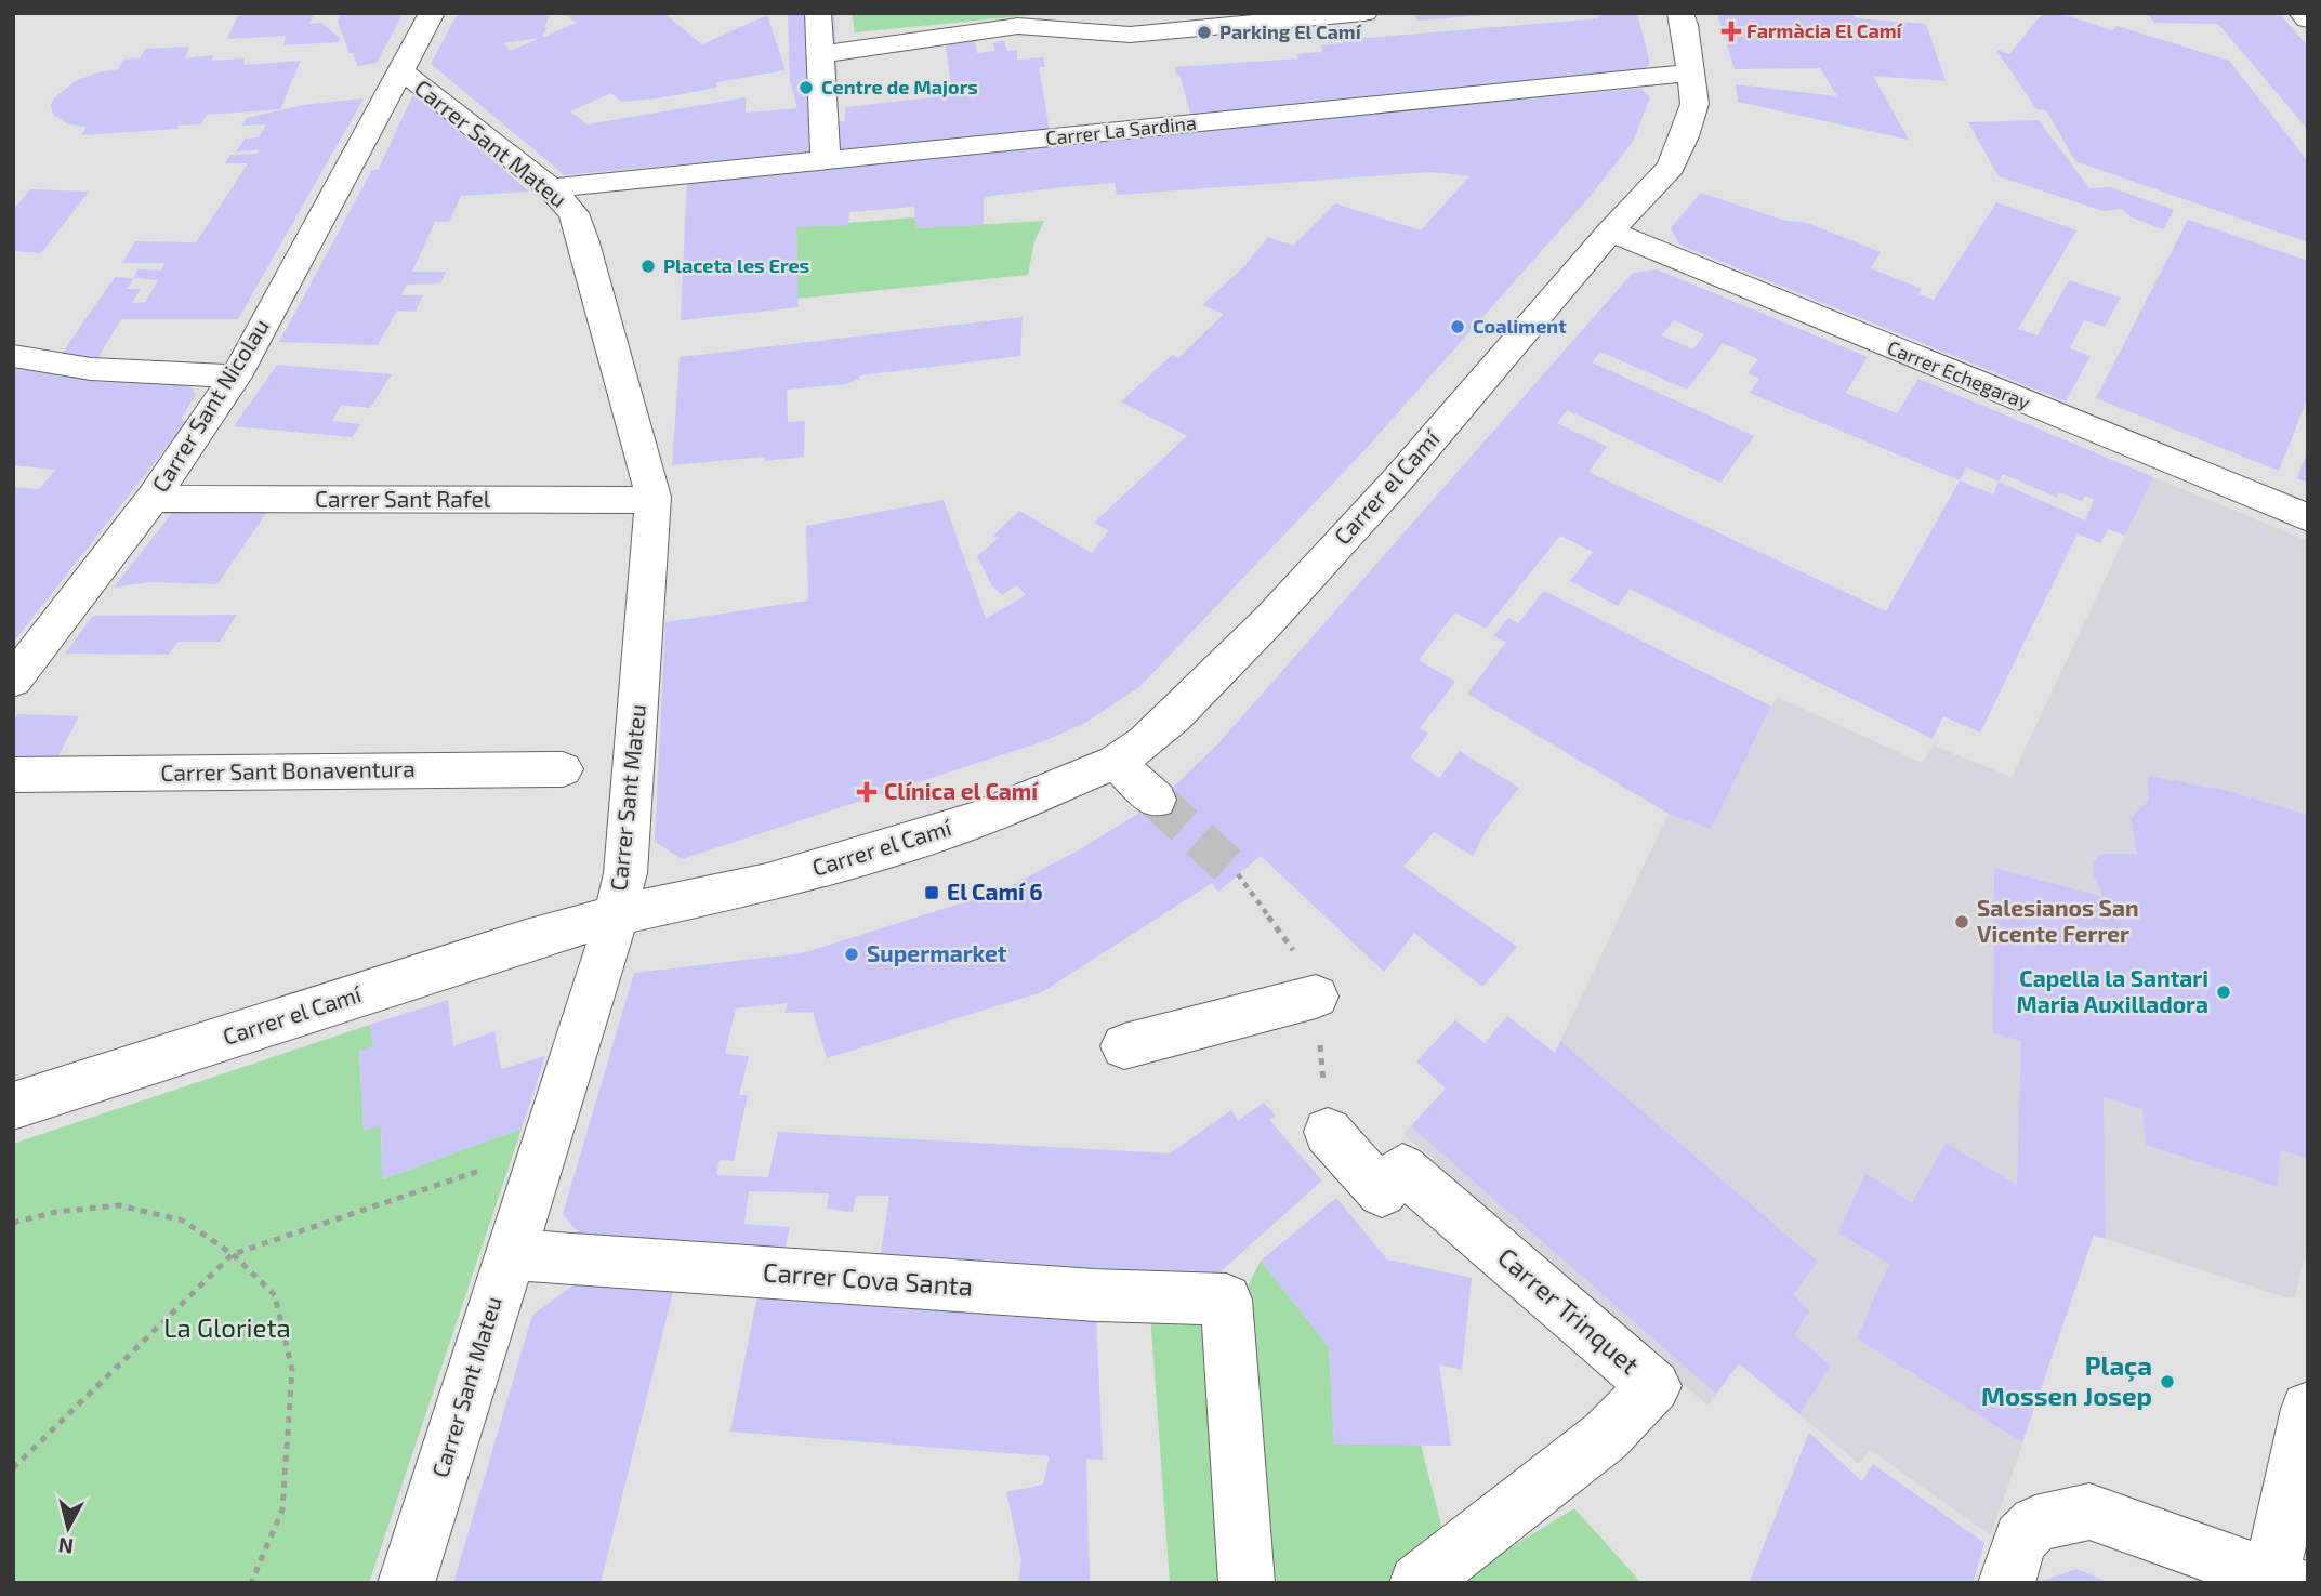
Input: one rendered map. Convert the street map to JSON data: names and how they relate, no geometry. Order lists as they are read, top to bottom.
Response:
{
  "streets": {
    "street": [
      "Carrer La Sardina",
      "Carrer Sant Mateu",
      "Carrer Echegaray",
      "Carrer Sant Nicolau",
      "Carrer el Camí",
      "Carrer Sant Rafel",
      "Carrer Sant Bonaventura",
      "Carrer Cova Santa",
      "Carrer Trinquet"
    ]
  },
  "crossings": [
    ["Carrer La Sardina", "Carrer Sant Mateu"],
    ["Carrer La Sardina", "Carrer el Camí"],
    ["Carrer Sant Mateu", "Carrer Sant Nicolau"],
    ["Carrer Sant Mateu", "Carrer el Camí"],
    ["Carrer Sant Mateu", "Carrer Sant Rafel"],
    ["Carrer Sant Mateu", "Carrer Cova Santa"],
    ["Carrer Echegaray", "Carrer el Camí"],
    ["Carrer Sant Nicolau", "Carrer Sant Rafel"]
  ],
  "parks": ["La Glorieta"],
  "places": {
    "health": ["Farmàcia El Camí", "Clínica el Camí"],
    "other": [
      "Parking El Camí",
      "Centre de Majors",
      "Placeta les Eres",
      "Coaliment",
      "Salesianos San Vicente Ferrer",
      "Supermarket",
      "Capella la Santari Maria Auxilladora",
      "Plaça Mossen Josep"
    ],
    "transit": ["El Camí 6"]
  },
  "north": "bottom"
}
